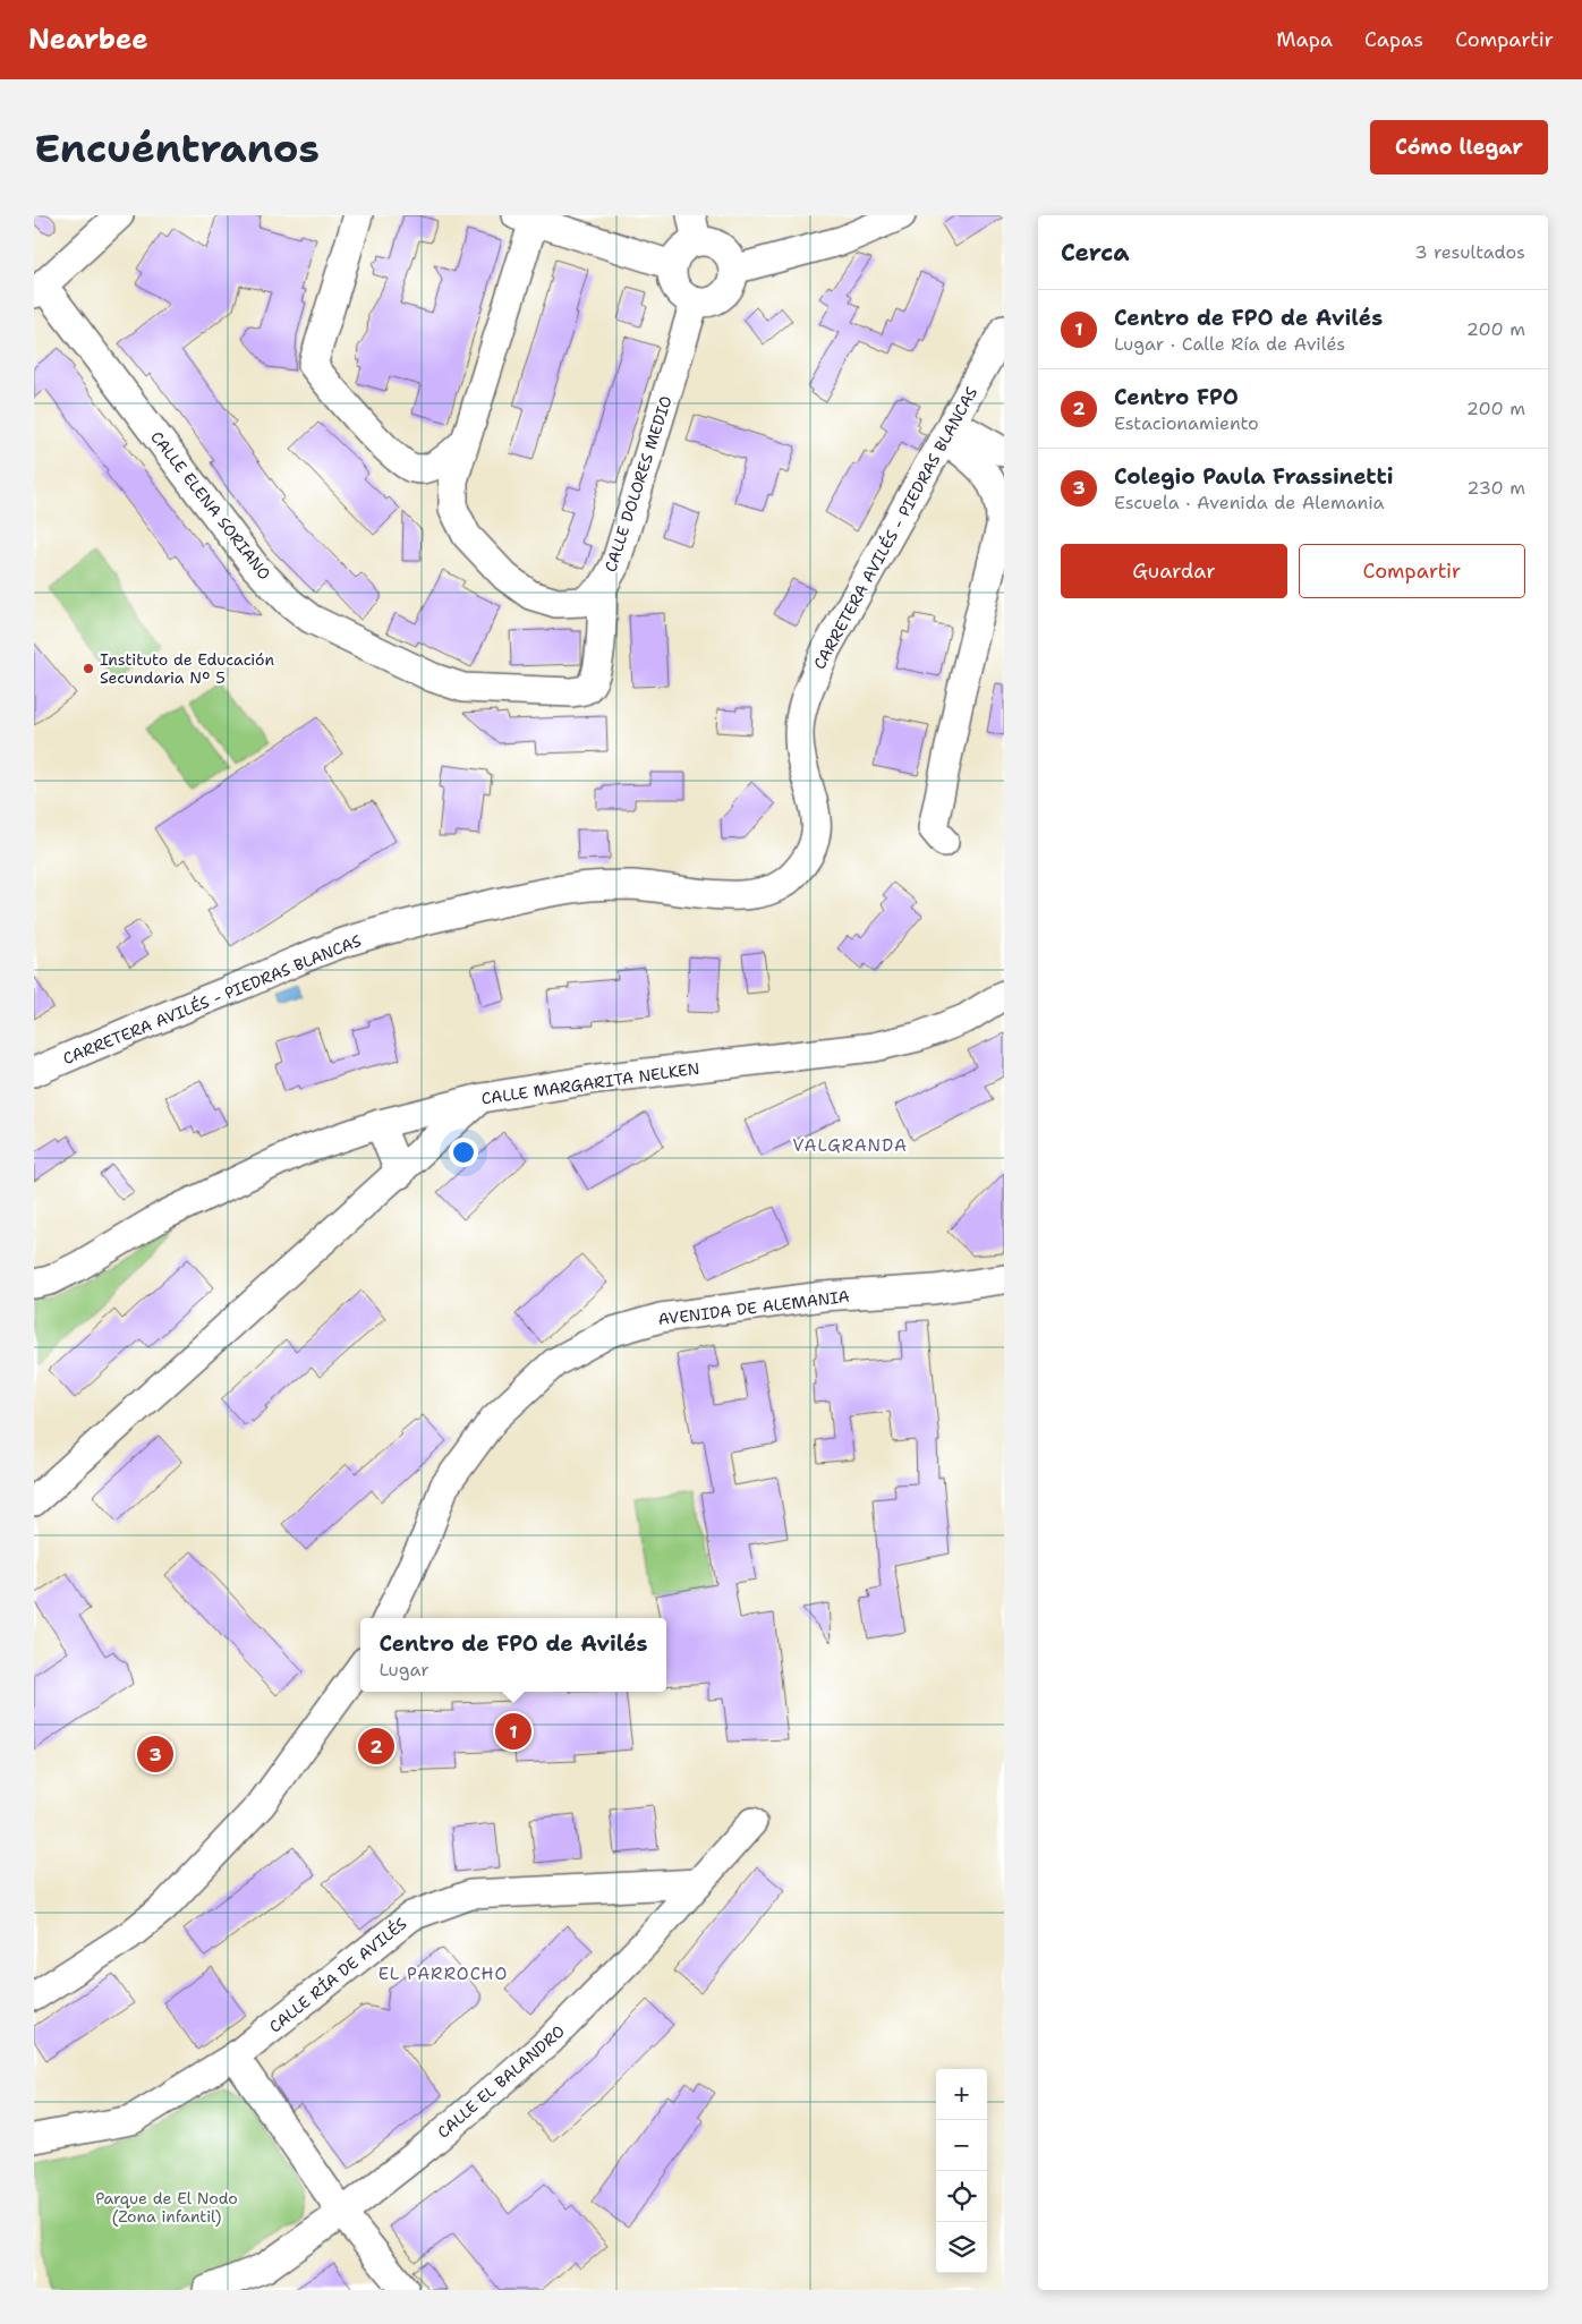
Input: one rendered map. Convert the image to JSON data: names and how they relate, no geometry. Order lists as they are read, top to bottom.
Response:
{
  "streets": {
    "street": [
      "CALLE DOLORES MEDIO",
      "CALLE ELENA SORIANO",
      "CARRETERA AVILÉS - PIEDRAS BLANCAS",
      "CALLE MARGARITA NELKEN",
      "AVENIDA DE ALEMANIA",
      "CALLE RÍA DE AVILÉS",
      "CALLE EL BALANDRO"
    ]
  },
  "crossings": [
    ["CALLE DOLORES MEDIO", "CALLE ELENA SORIANO"],
    ["CALLE RÍA DE AVILÉS", "CALLE EL BALANDRO"]
  ],
  "districts": ["VALGRANDA", "EL PARROCHO"],
  "parks": ["Parque de El Nodo (Zona infantil)"],
  "places": ["Instituto de Educación Secundaria Nº 5"],
  "page": {
    "header": "Nearbee",
    "nav": ["Mapa", "Capas", "Compartir"],
    "buttons": [
      "Cómo llegar",
      ["Guardar", "Compartir"]
    ],
    "title": "Encuéntranos",
    "heading": ["Cerca", "3 resultados"],
    "list": [
      {
        "mark": "1",
        "name": "Centro de FPO de Avilés",
        "note": "Lugar · Calle Ría de Avilés",
        "value": "200 m"
      },
      {
        "mark": "2",
        "name": "Centro FPO",
        "note": "Estacionamiento",
        "value": "200 m"
      },
      {
        "mark": "3",
        "name": "Colegio Paula Frassinetti",
        "note": "Escuela · Avenida de Alemania",
        "value": "230 m"
      }
    ],
    "popup": ["Centro de FPO de Avilés", "Lugar"],
    "pins": ["1", "2", "3"],
    "map_buttons": ["+", "−"]
  }
}
